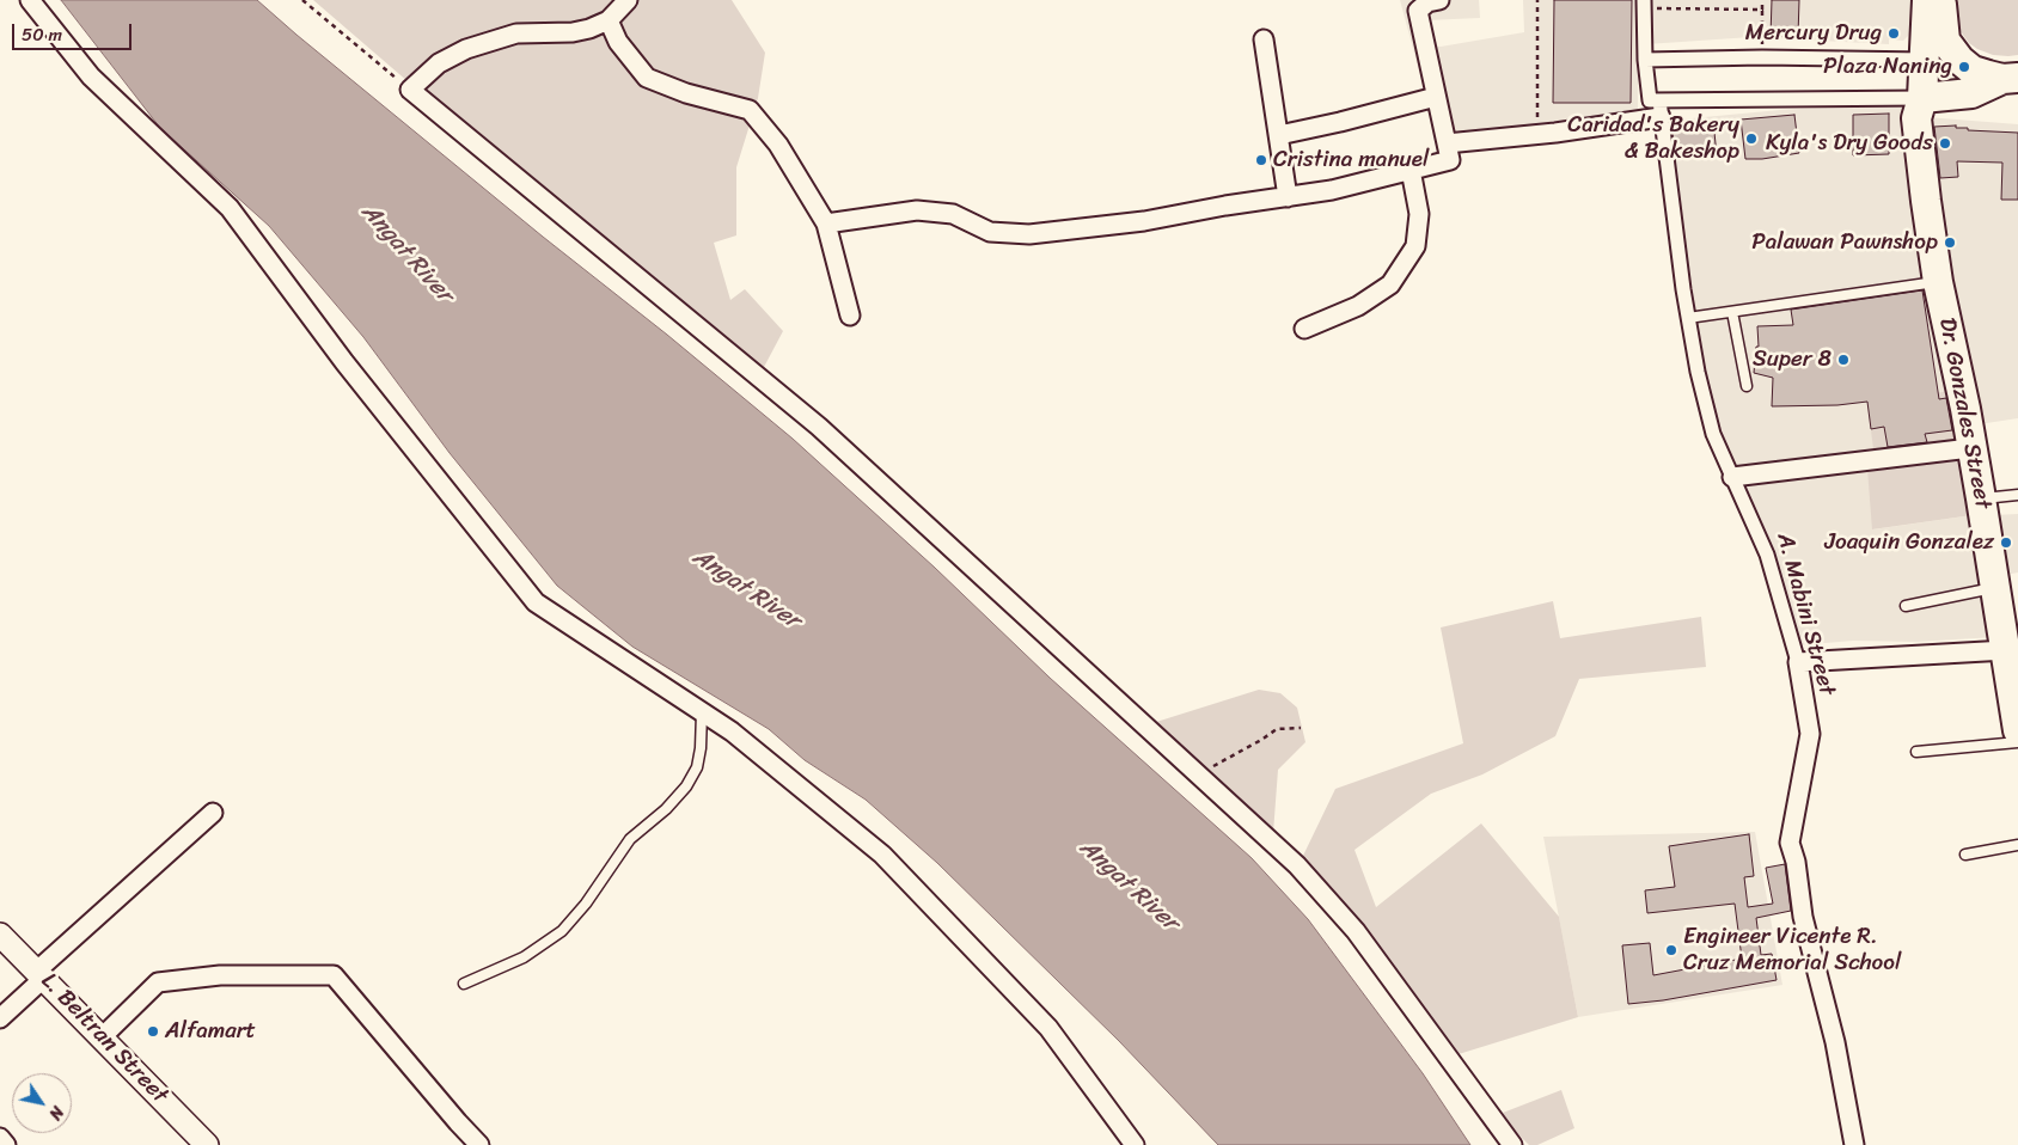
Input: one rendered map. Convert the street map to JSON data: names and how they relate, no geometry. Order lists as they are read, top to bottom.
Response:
{
  "streets": {
    "main road": ["Dr. Gonzales Street"],
    "street": ["A. Mabini Street", "L. Beltran Street"]
  },
  "water": ["Angat River"],
  "places": [
    "Mercury Drug",
    "Plaza Naning",
    "Caridad's Bakery & Bakeshop",
    "Kyla's Dry Goods",
    "Cristina manuel",
    "Palawan Pawnshop",
    "Super 8",
    "Joaquin Gonzalez",
    "Engineer Vicente R. Cruz Memorial School",
    "Alfamart"
  ],
  "scale_bar": "50 m",
  "north": "bottom right"
}
